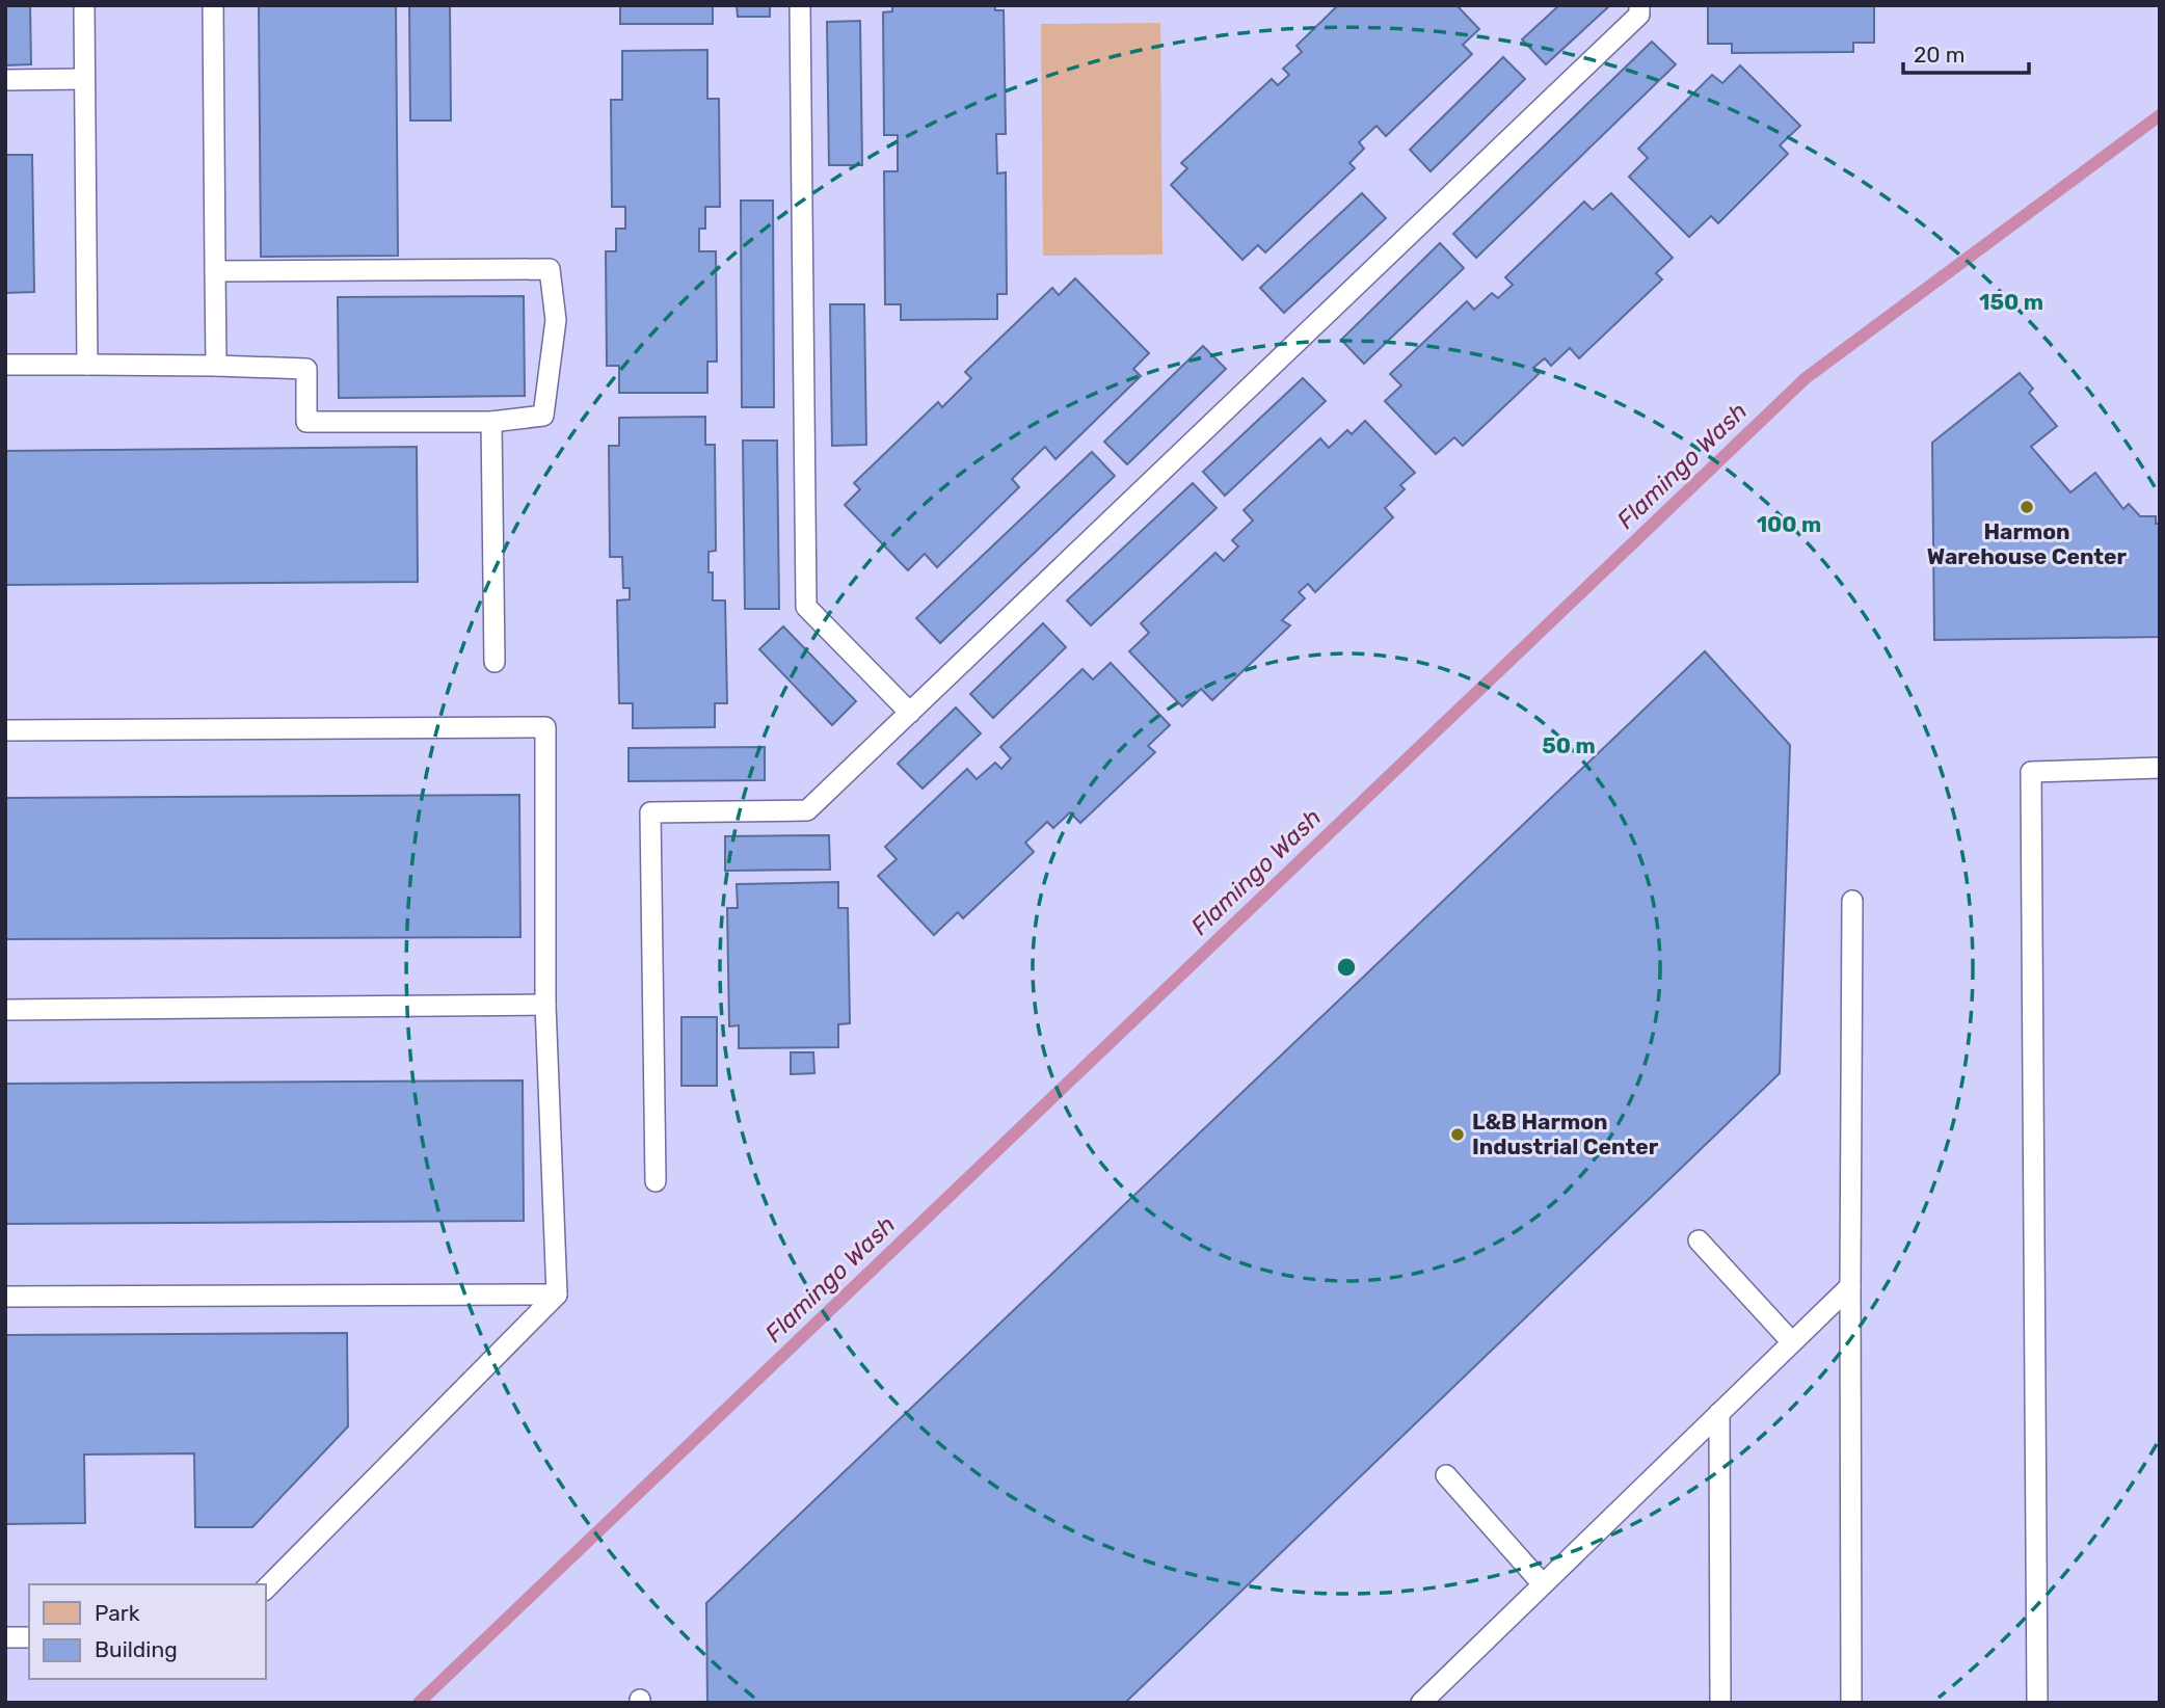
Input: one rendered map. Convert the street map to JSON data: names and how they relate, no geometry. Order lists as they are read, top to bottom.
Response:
{
  "water": ["Flamingo Wash"],
  "places": ["Harmon Warehouse Center", "L&B Harmon Industrial Center"],
  "legend": ["Park", "Building"],
  "scale_bar": "20 m",
  "rings": ["150 m", "100 m", "50 m"]
}
